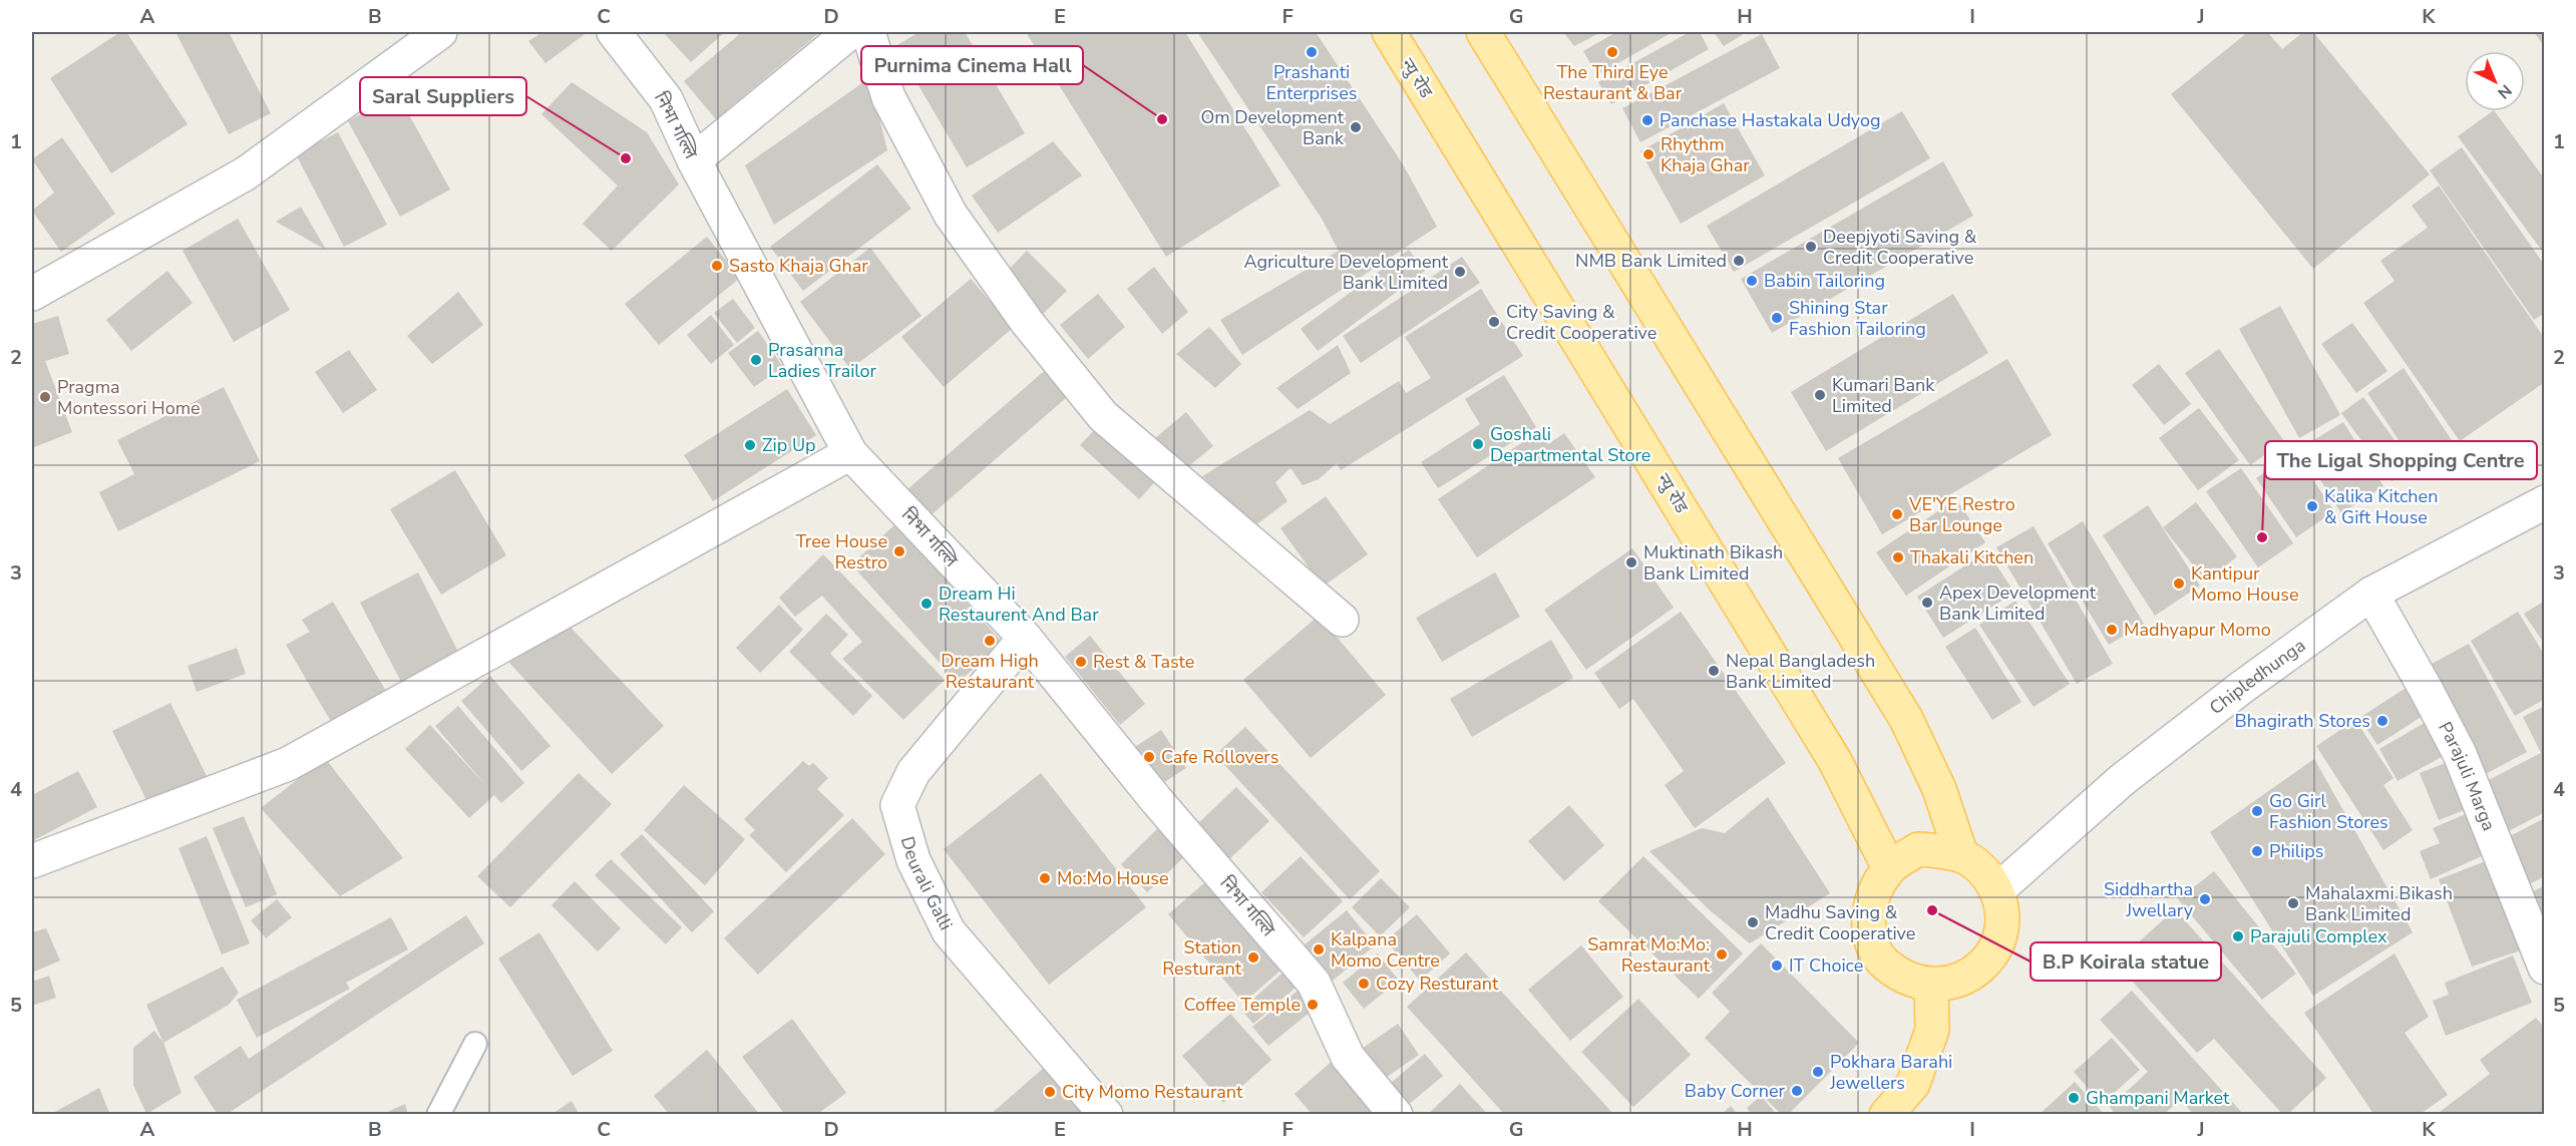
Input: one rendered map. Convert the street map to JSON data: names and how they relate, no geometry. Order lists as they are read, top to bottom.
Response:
{
  "streets": {
    "main road": ["न्यु रोड"],
    "street": [
      "निभा गल्लि",
      "Chipledhunga",
      "Parajuli Marga",
      "Deurali Galli"
    ]
  },
  "crossings": [
    ["न्यु रोड", "Chipledhunga"],
    ["निभा गल्लि", "Deurali Galli"],
    ["Chipledhunga", "Parajuli Marga"]
  ],
  "places": [
    "Prashanti Enterprises",
    "The Third Eye Restaurant & Bar",
    "Purnima Cinema Hall",
    "Panchase Hastakala Udyog",
    "Om Development Bank",
    "Rhythm Khaja Ghar",
    "Saral Suppliers",
    "Deepjyoti Saving & Credit Cooperative",
    "NMB Bank Limited",
    "Sasto Khaja Ghar",
    "Agriculture Development Bank Limited",
    "Babin Tailoring",
    "Shining Star Fashion Tailoring",
    "City Saving & Credit Cooperative",
    "Prasanna Ladies Trailor",
    "Kumari Bank Limited",
    "Pragma Montessori Home",
    "Goshali Departmental Store",
    "Zip Up",
    "Kalika Kitchen & Gift House",
    "VE'YE Restro Bar Lounge",
    "The Ligal Shopping Centre",
    "Tree House Restro",
    "Thakali Kitchen",
    "Muktinath Bikash Bank Limited",
    "Kantipur Momo House",
    "Apex Development Bank Limited",
    "Dream Hi Restaurent And Bar",
    "Madhyapur Momo",
    "Dream High Restaurant",
    "Rest & Taste",
    "Nepal Bangladesh Bank Limited",
    "Bhagirath Stores",
    "Cafe Rollovers",
    "Go Girl Fashion Stores",
    "Philips",
    "Mo:Mo House",
    "Siddhartha Jwellary",
    "Mahalaxmi Bikash Bank Limited",
    "B.P Koirala statue",
    "Madhu Saving & Credit Cooperative",
    "Parajuli Complex",
    "Kalpana Momo Centre",
    "Samrat Mo:Mo: Restaurant",
    "Station Resturant",
    "IT Choice",
    "Cozy Resturant",
    "Coffee Temple",
    "Pokhara Barahi Jewellers",
    "Baby Corner",
    "City Momo Restaurant",
    "Ghampani Market"
  ],
  "north": "bottom right",
  "grid": {
    "columns": [
      "A",
      "B",
      "C",
      "D",
      "E",
      "F",
      "G",
      "H",
      "I",
      "J",
      "K"
    ],
    "rows": [
      "1",
      "2",
      "3",
      "4",
      "5"
    ]
  }
}
